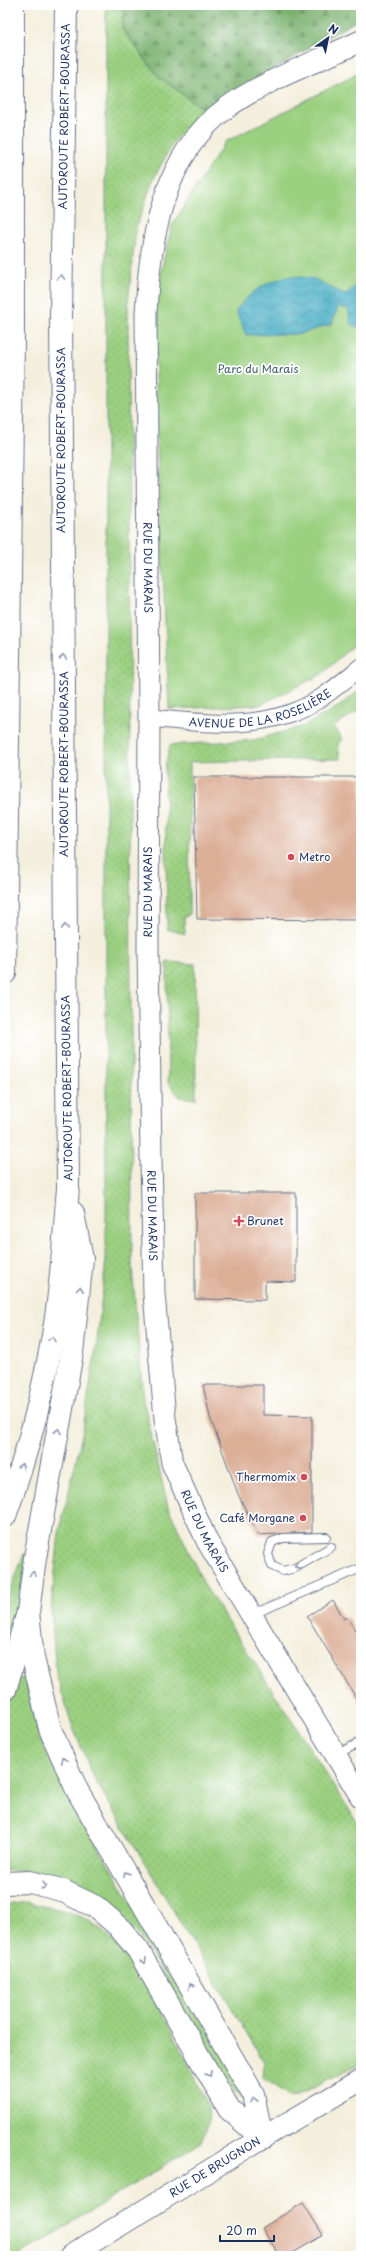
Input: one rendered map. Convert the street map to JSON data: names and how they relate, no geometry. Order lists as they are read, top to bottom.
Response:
{
  "streets": {
    "highway": ["AUTOROUTE ROBERT-BOURASSA"],
    "street": ["RUE DU MARAIS", "AVENUE DE LA ROSELIÈRE", "RUE DE BRUGNON"]
  },
  "crossings": [
    ["RUE DU MARAIS", "AVENUE DE LA ROSELIÈRE"]
  ],
  "parks": ["Parc du Marais"],
  "places": {
    "other": ["Metro", "Thermomix", "Café Morgane"],
    "health": ["Brunet"]
  },
  "scale_bar": "20 m",
  "north": "top right"
}
